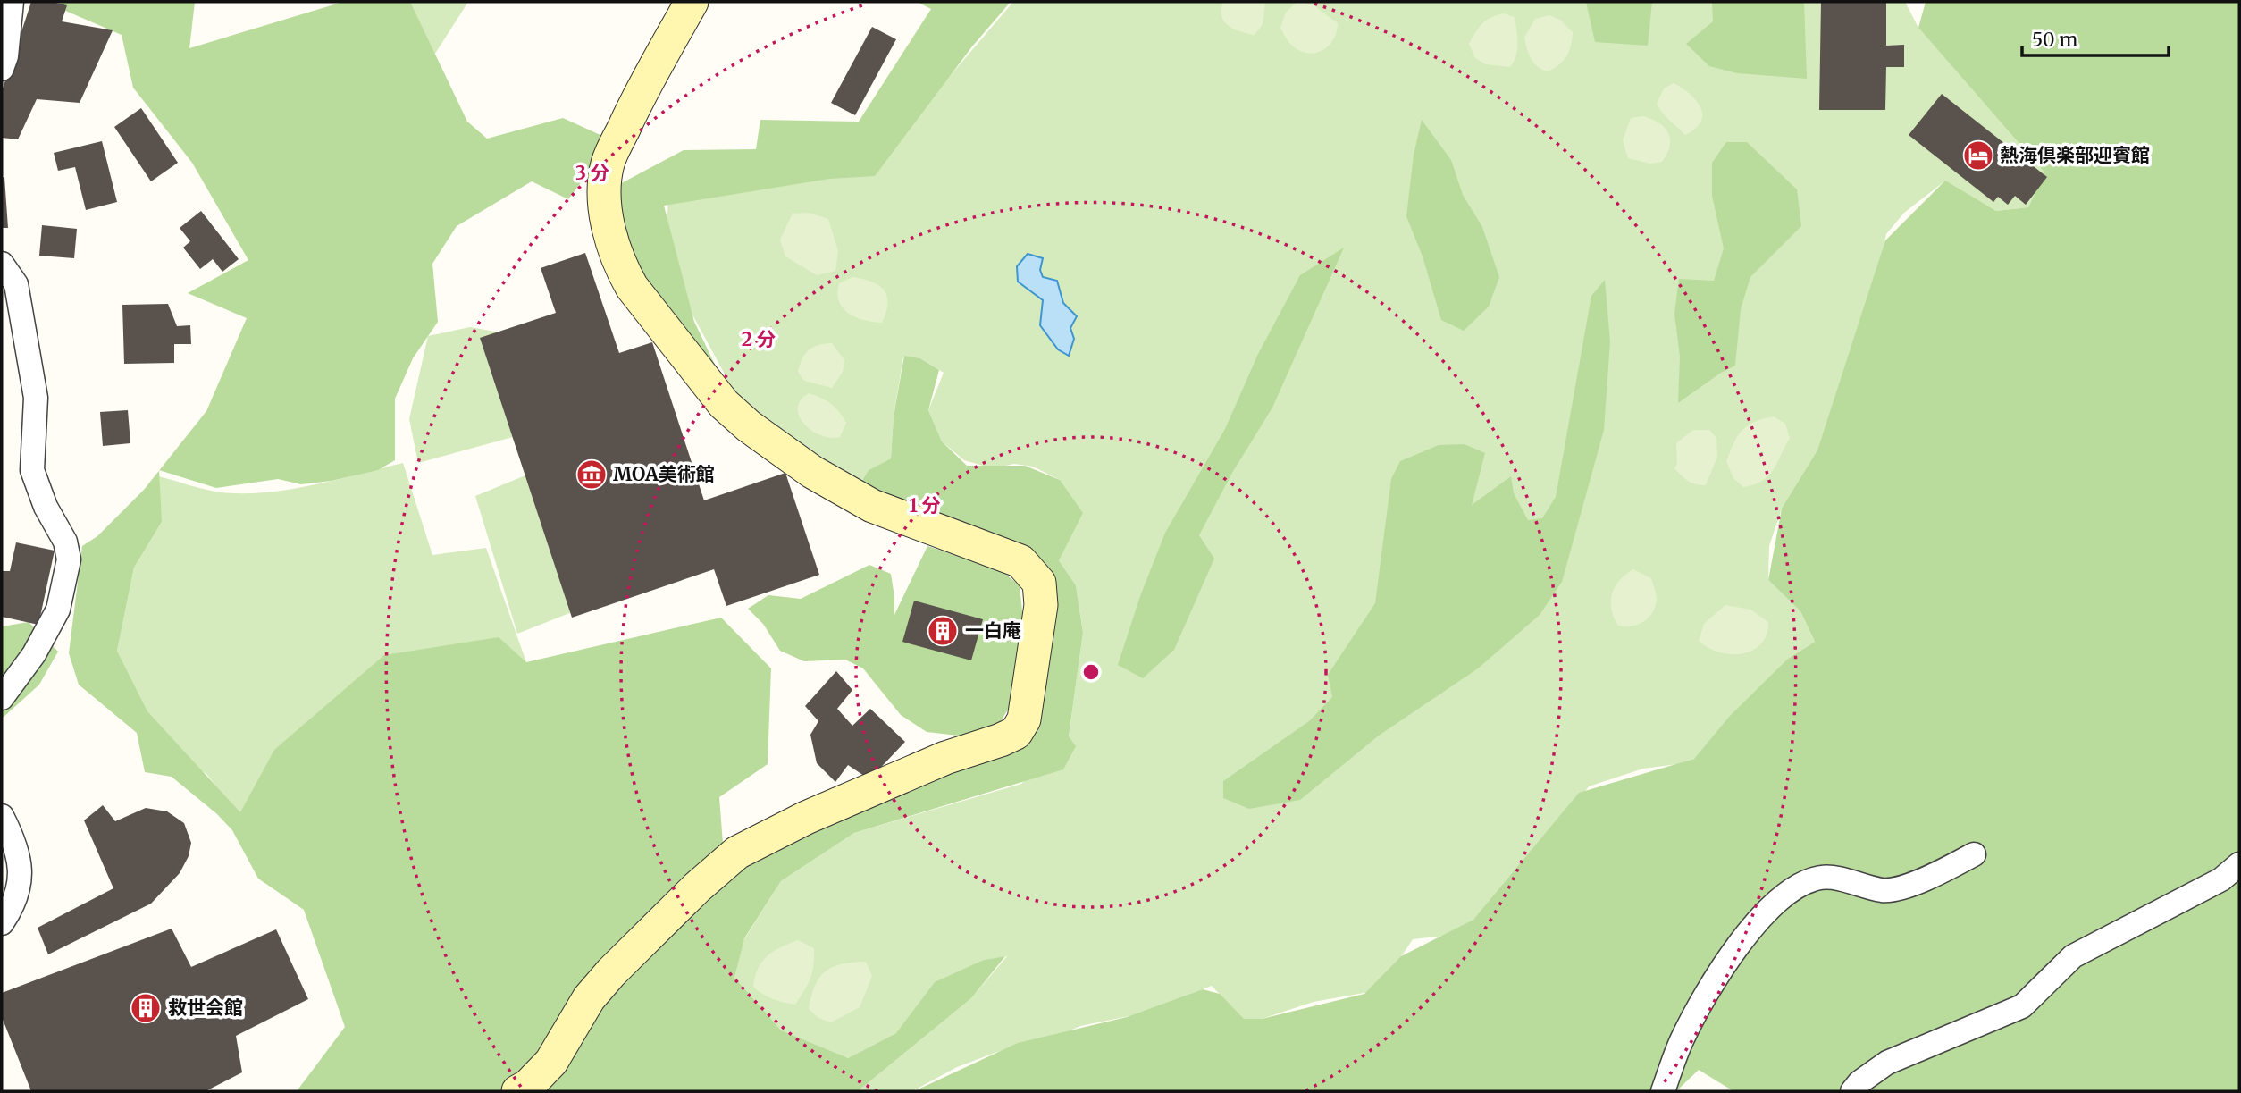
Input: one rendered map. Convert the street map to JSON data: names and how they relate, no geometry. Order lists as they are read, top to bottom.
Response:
{
  "places": {
    "hotel": ["熱海倶楽部迎賓館"],
    "museum": ["MOA美術館"],
    "building": ["一白庵", "救世会館"]
  },
  "scale_bar": "50 m",
  "rings": ["3 分", "2 分", "1 分"]
}
